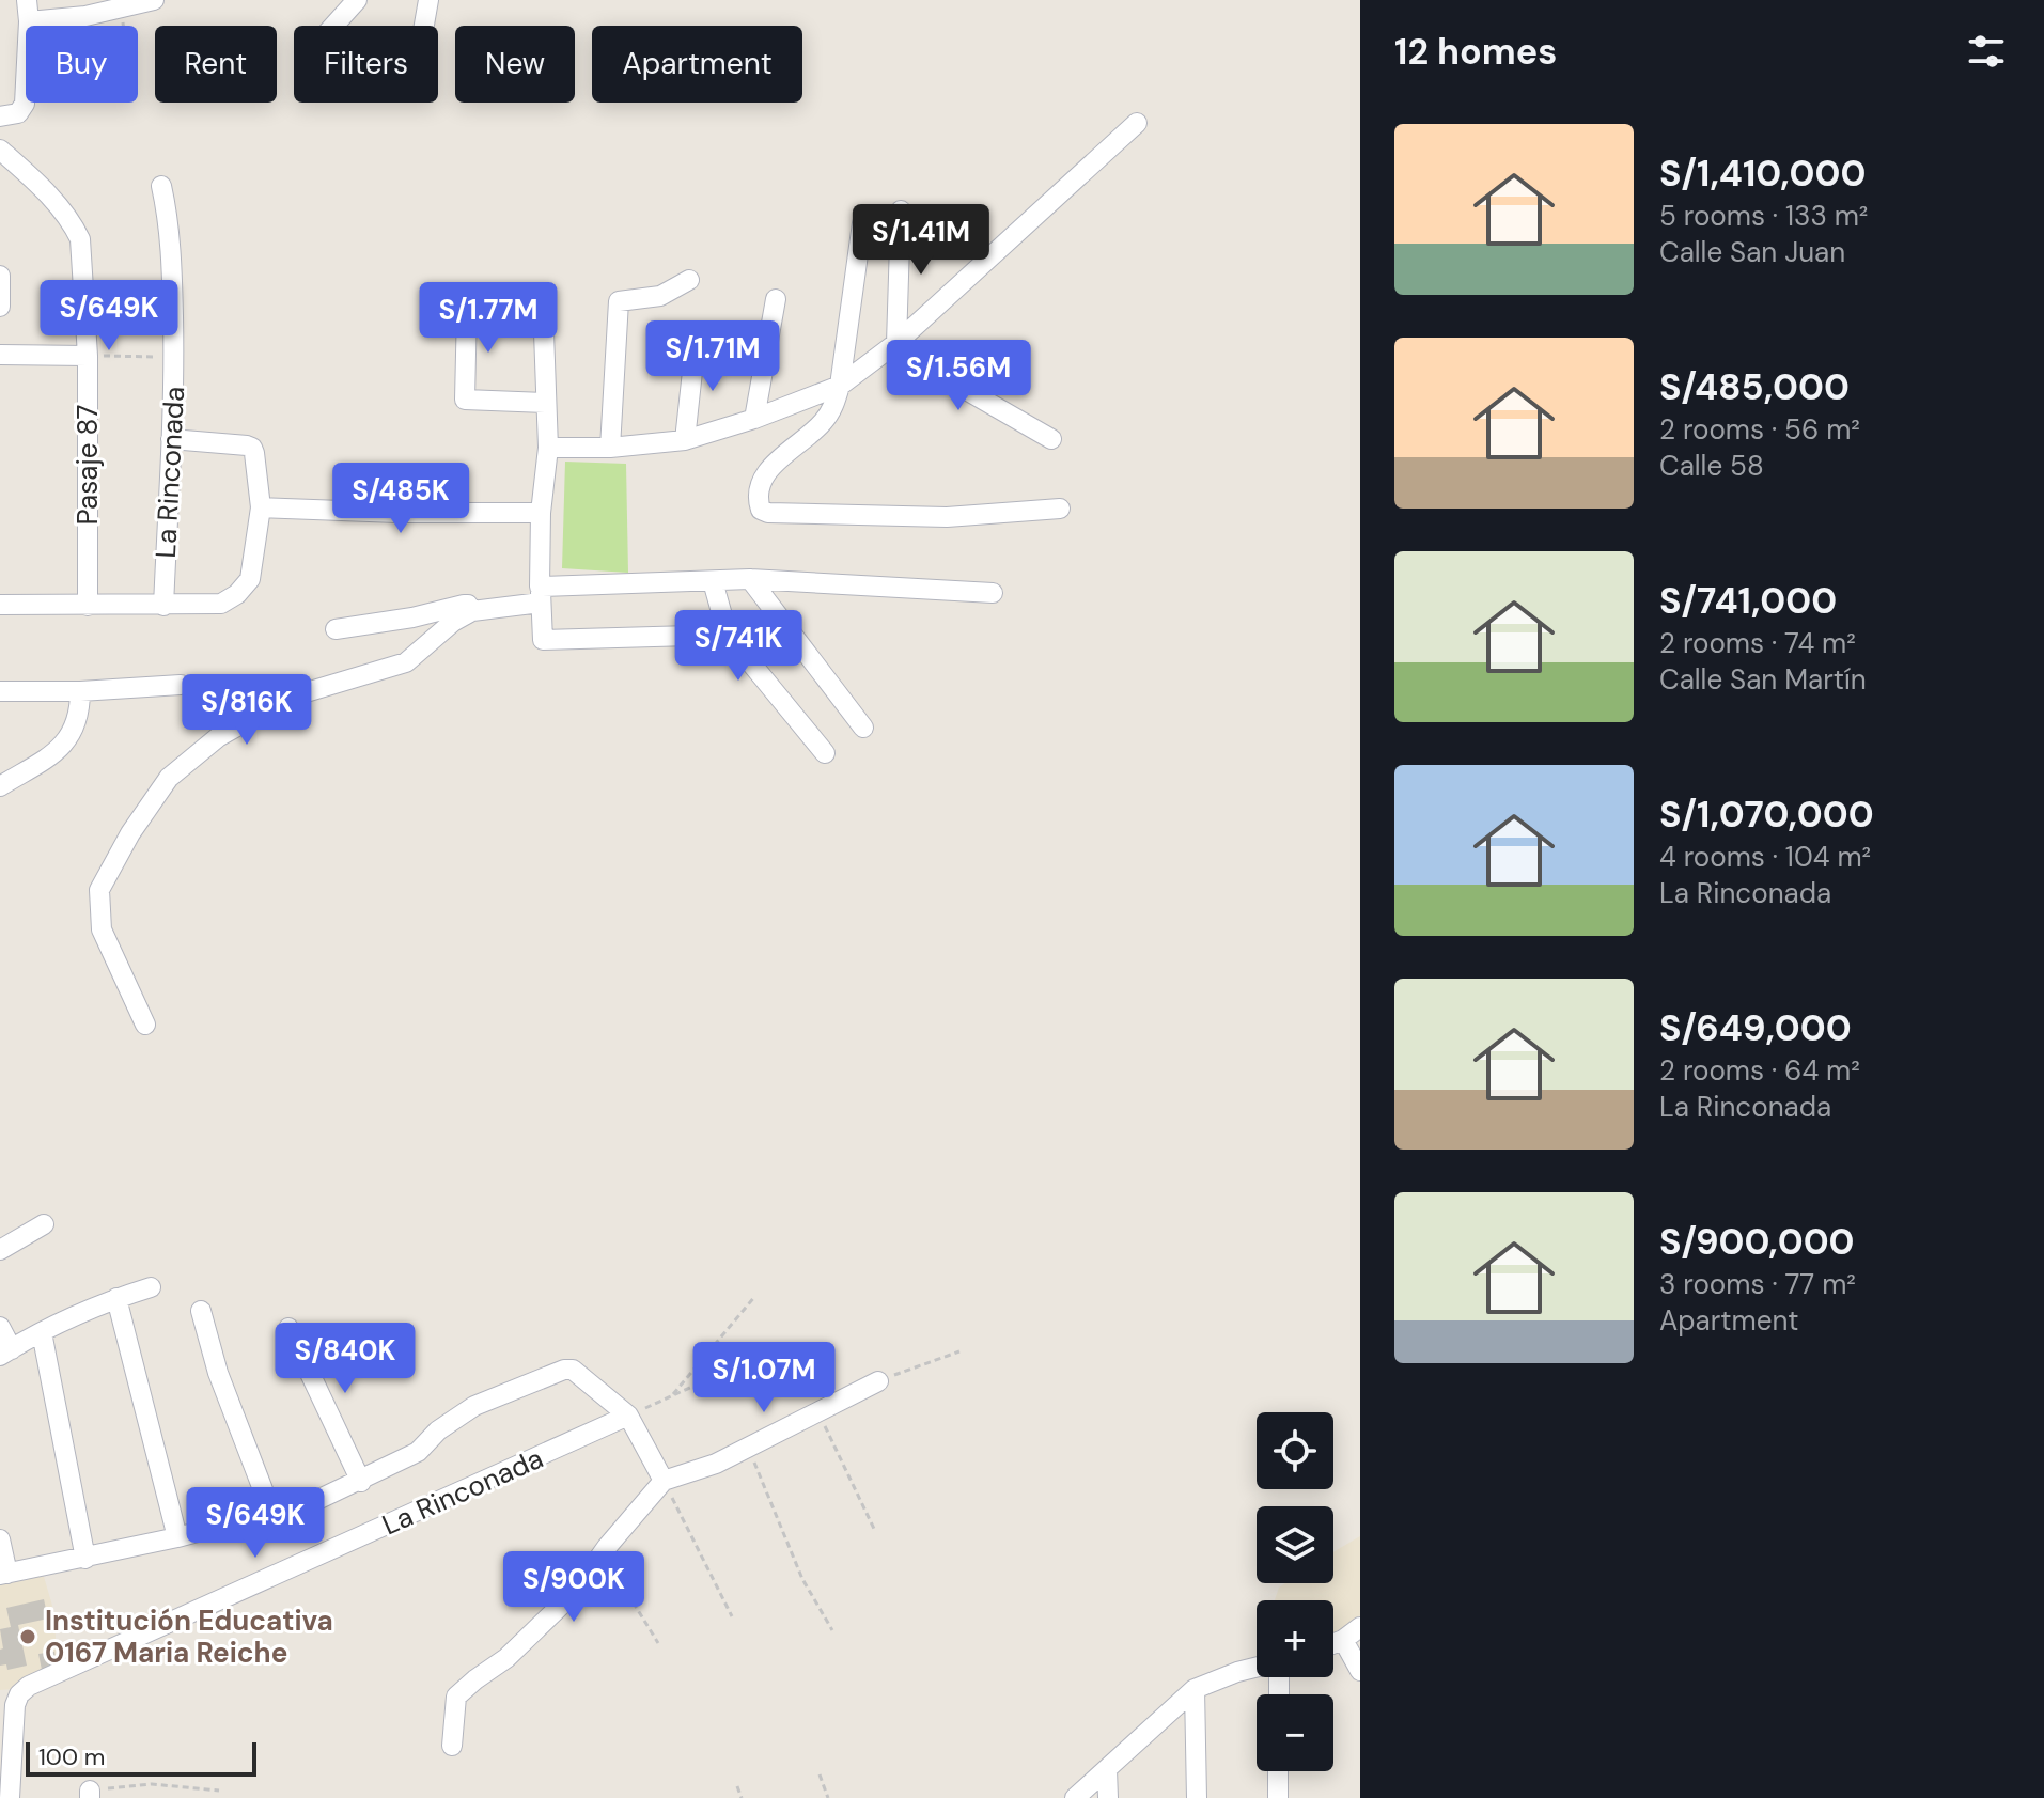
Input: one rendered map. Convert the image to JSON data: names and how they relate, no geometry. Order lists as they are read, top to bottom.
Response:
{
  "streets": {
    "street": ["Pasaje 87", "La Rinconada"]
  },
  "places": ["Institución Educativa 0167 Maria Reiche"],
  "scale_bar": "100 m",
  "page": {
    "heading": "12 homes",
    "chip": [
      "Buy",
      "Rent",
      "Filters",
      "New",
      "Apartment"
    ],
    "list": [
      {
        "name": "S/1,410,000",
        "note": "5 rooms · 133 m² · Calle San Juan"
      },
      {
        "name": "S/485,000",
        "note": "2 rooms · 56 m² · Calle 58"
      },
      {
        "name": "S/741,000",
        "note": "2 rooms · 74 m² · Calle San Martín"
      },
      {
        "name": "S/1,070,000",
        "note": "4 rooms · 104 m² · La Rinconada"
      },
      {
        "name": "S/649,000",
        "note": "2 rooms · 64 m² · La Rinconada"
      },
      {
        "name": "S/900,000",
        "note": "3 rooms · 77 m² · Apartment"
      }
    ],
    "price": [
      "S/1.41M",
      "S/649K",
      "S/1.77M",
      "S/1.71M",
      "S/1.56M",
      "S/485K",
      "S/741K",
      "S/816K",
      "S/840K",
      "S/1.07M",
      "S/649K",
      "S/900K"
    ],
    "map_buttons": ["+", "−"],
    "scale": "100 m"
  }
}
